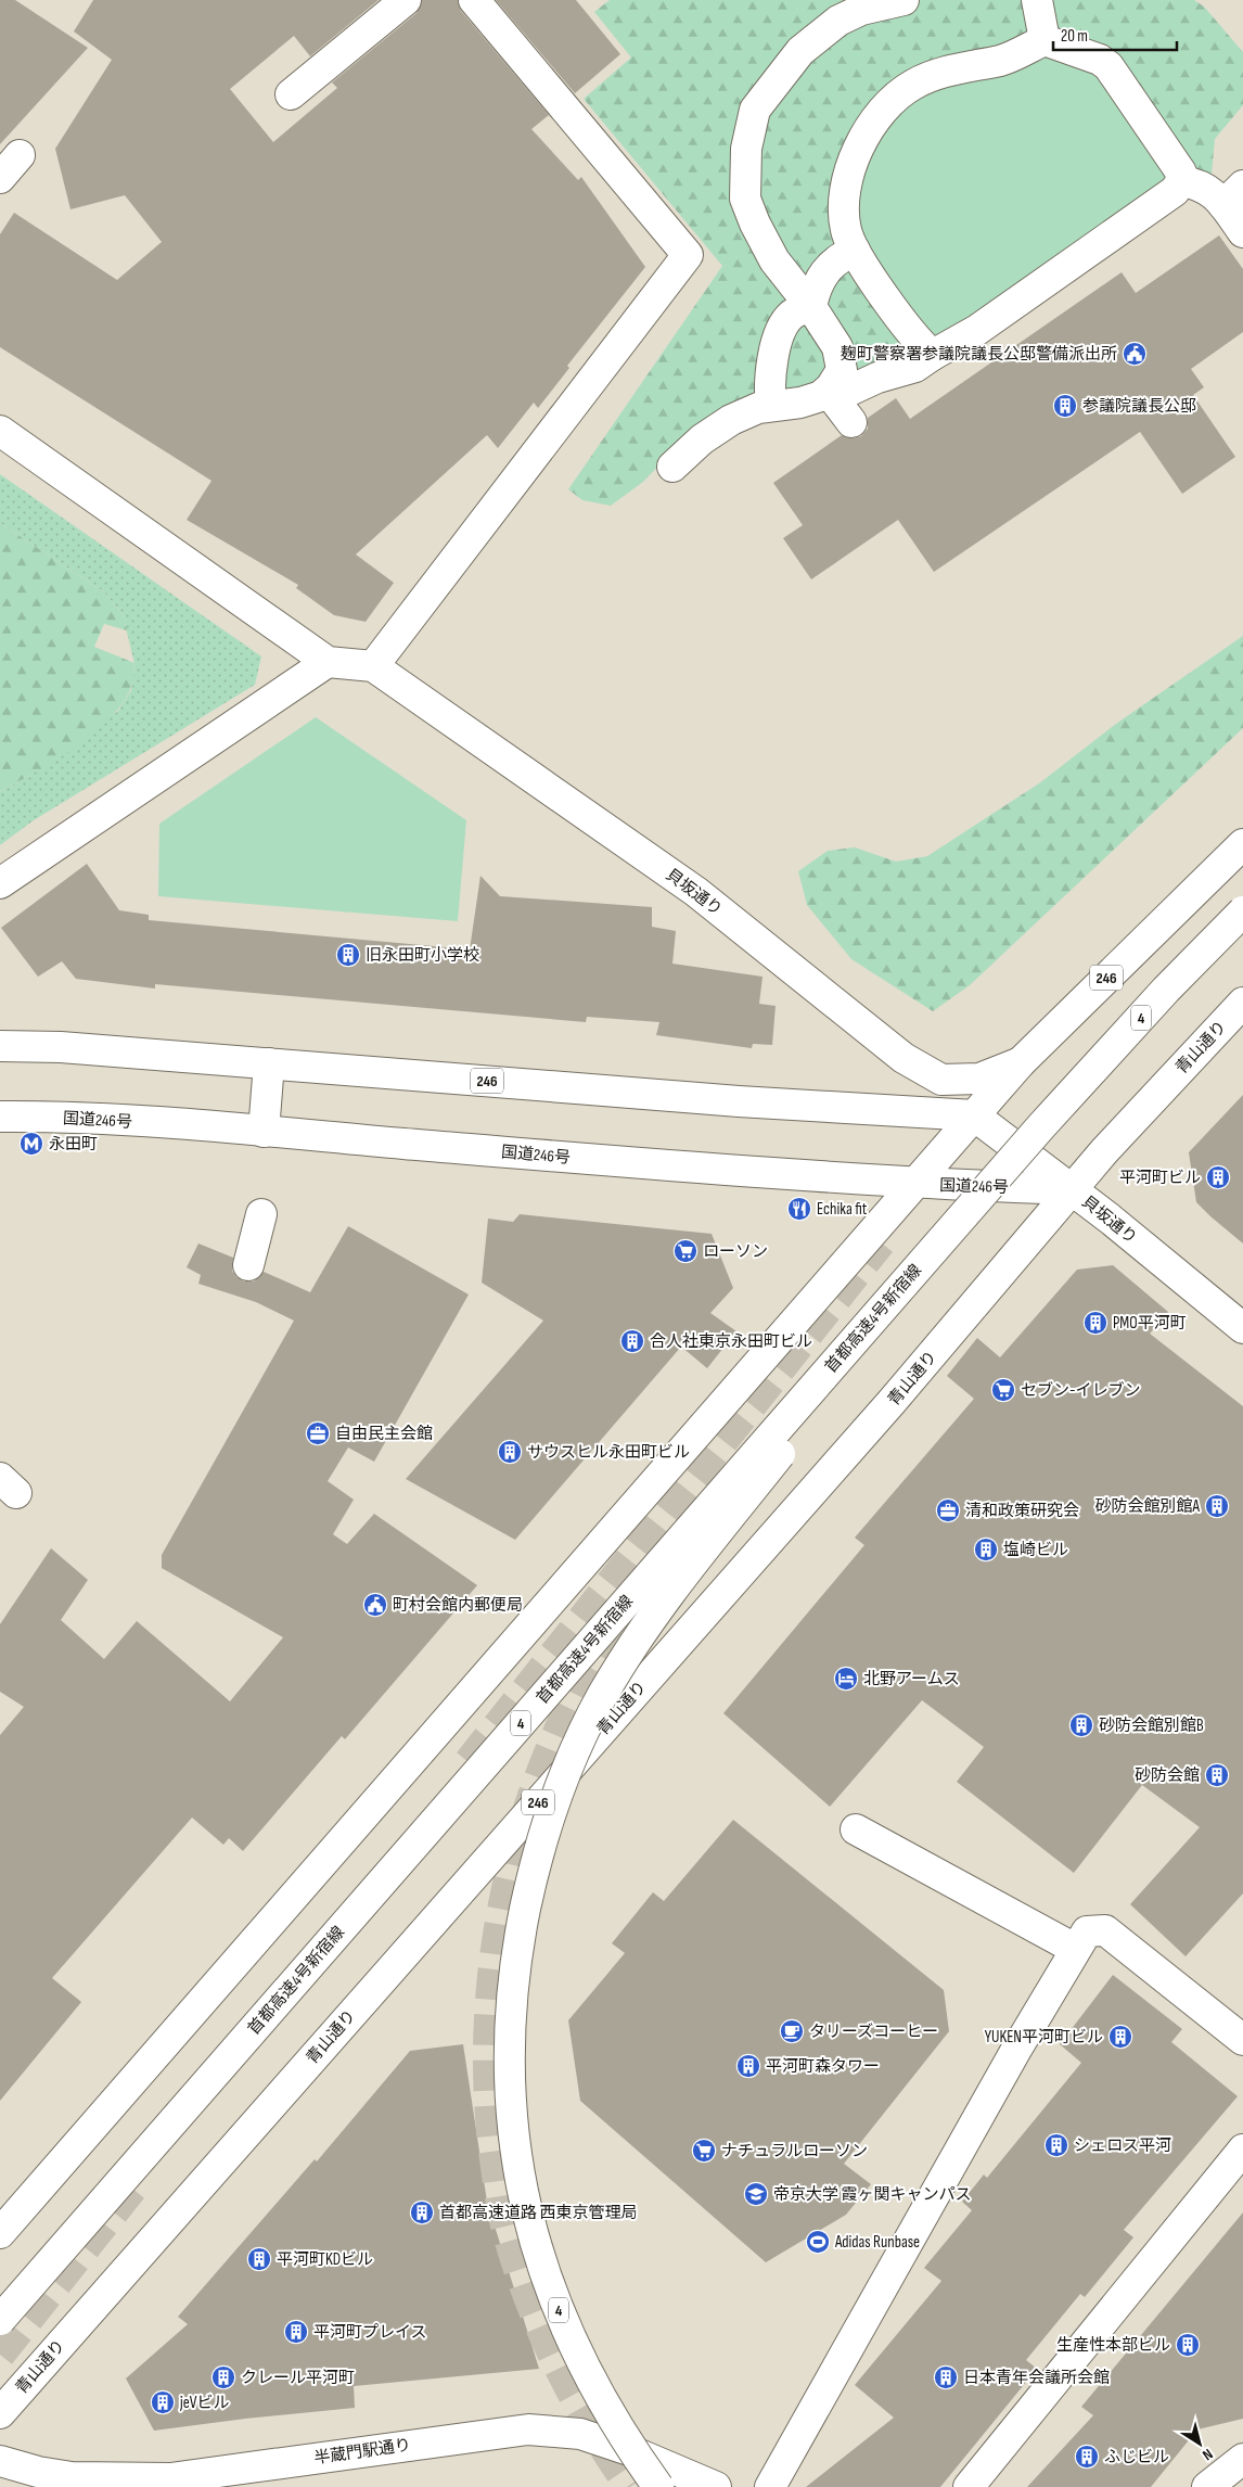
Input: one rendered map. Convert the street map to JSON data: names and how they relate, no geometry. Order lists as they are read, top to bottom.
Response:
{
  "streets": {
    "main road": [
      "貝坂通り",
      "246",
      "4",
      "青山通り",
      "国道246号",
      "首都高速4号新宿線",
      "半蔵門駅通り"
    ]
  },
  "crossings": [
    ["貝坂通り", "246"],
    ["貝坂通り", "青山通り"],
    ["貝坂通り", "国道246号"],
    ["246", "国道246号"],
    ["青山通り", "国道246号"]
  ],
  "places": {
    "public building": ["麹町警察署参議院議長公邸警備派出所", "町村会館内郵便局"],
    "building": [
      "参議院議長公邸",
      "旧永田町小学校",
      "平河町ビル",
      "PMO平河町",
      "合人社東京永田町ビル",
      "サウスヒル永田町ビル",
      "砂防会館別館A",
      "塩崎ビル",
      "砂防会館別館B",
      "砂防会館",
      "YUKEN平河町ビル",
      "平河町森タワー",
      "シェロス平河",
      "首都高速道路 西東京管理局",
      "平河町KDビル",
      "平河町プレイス",
      "生産性本部ビル",
      "クレール平河町",
      "日本青年会議所会館",
      "jeVビル",
      "ふじビル"
    ],
    "metro station": ["永田町"],
    "restaurant": ["Echika fit"],
    "supermarket": ["ローソン", "セブン-イレブン", "ナチュラルローソン"],
    "office": ["自由民主会館", "清和政策研究会"],
    "hotel": ["北野アームス"],
    "cafe": ["タリーズコーヒー"],
    "school or university": ["帝京大学 霞ヶ関キャンパス"],
    "sports": ["Adidas Runbase"]
  },
  "scale_bar": "20 m",
  "north": "bottom right"
}
